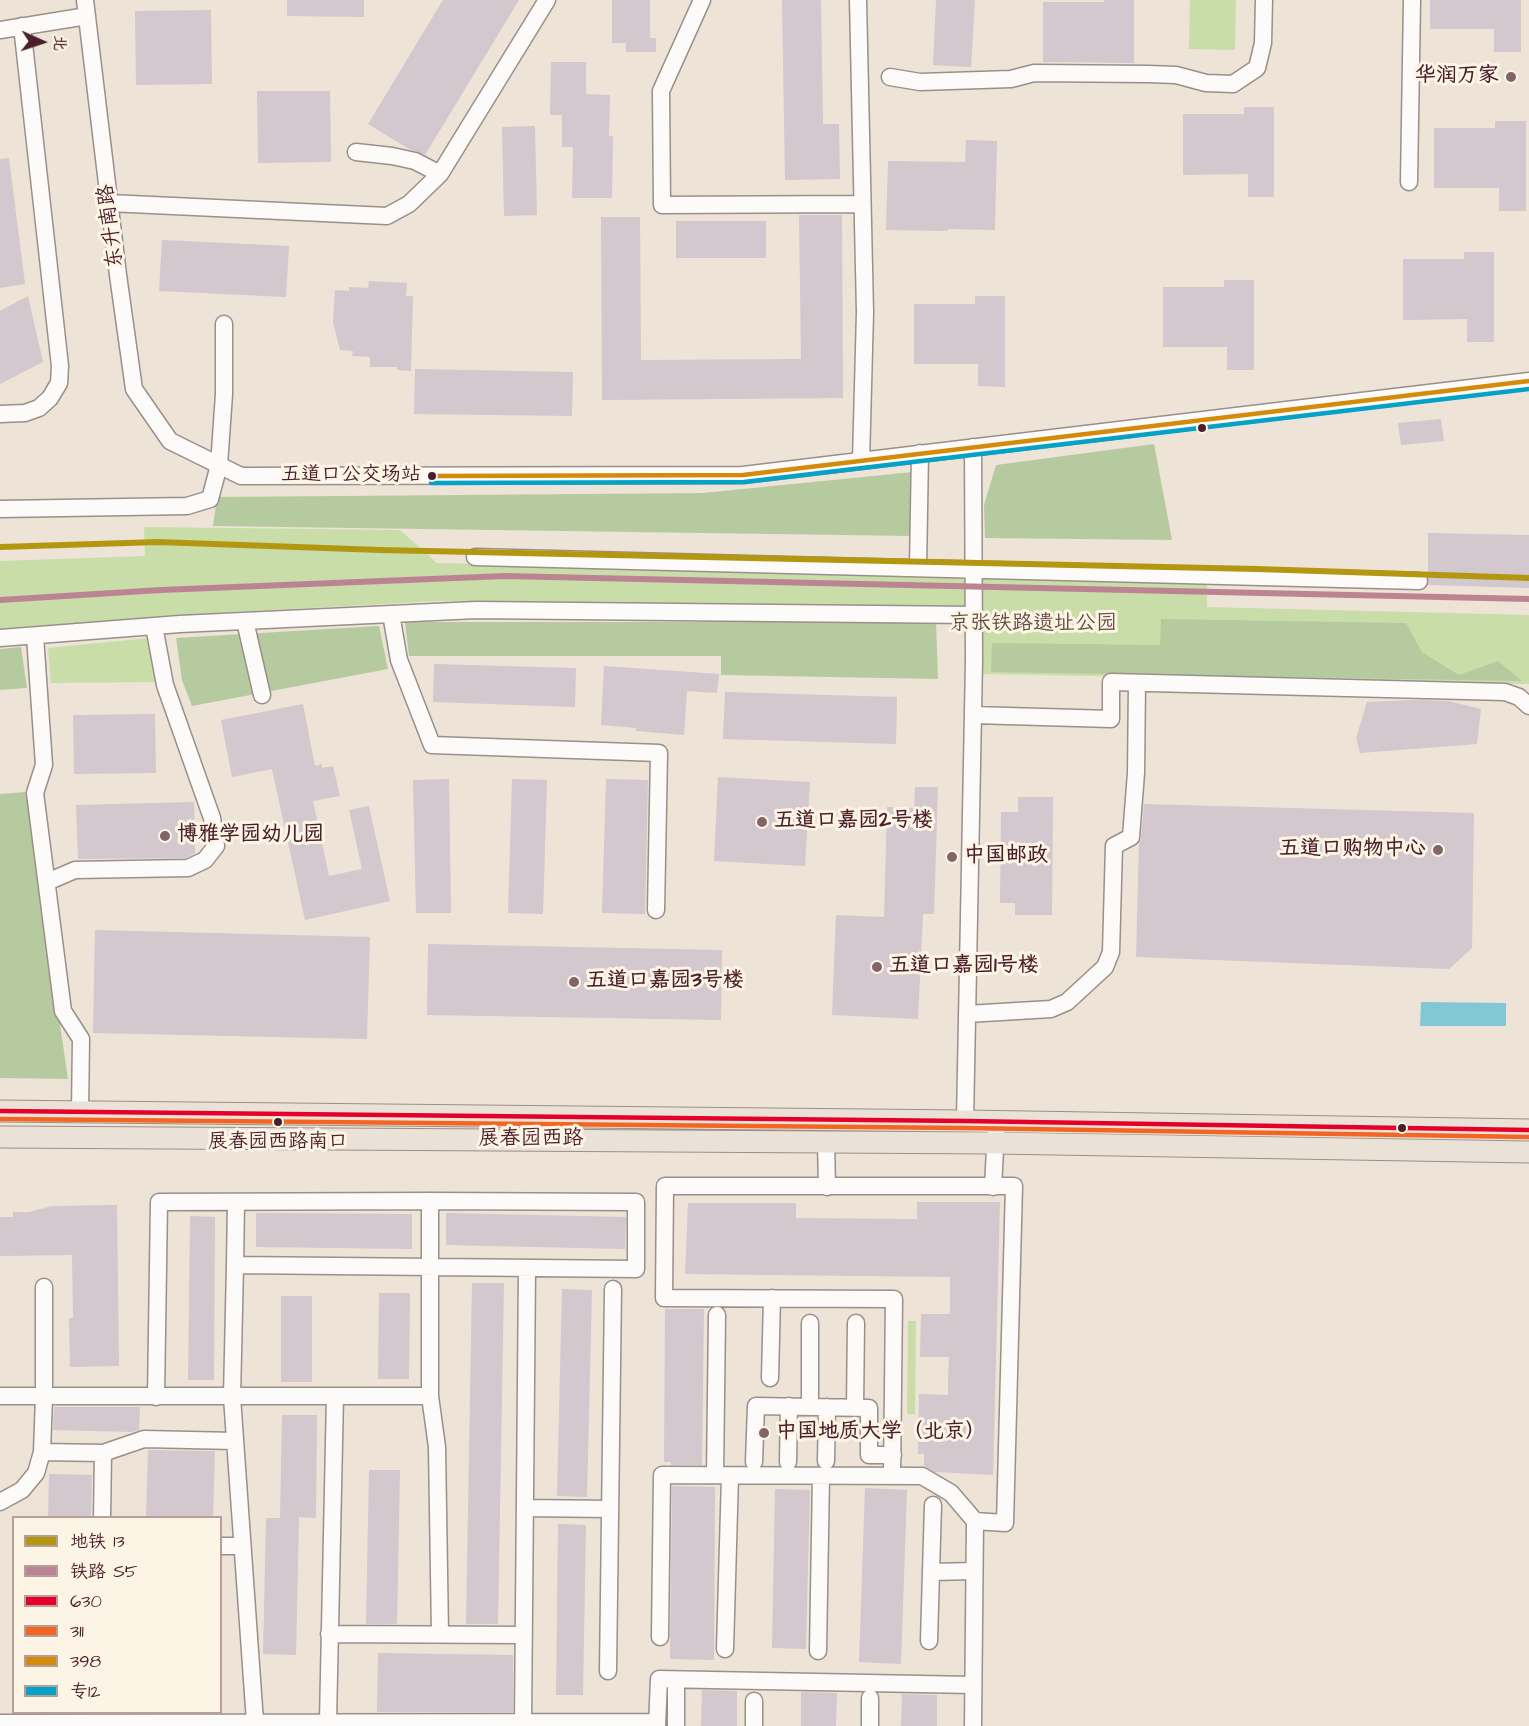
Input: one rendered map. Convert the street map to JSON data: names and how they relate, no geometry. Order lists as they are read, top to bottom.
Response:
{
  "streets": {
    "main road": ["展春园西路"],
    "street": ["东升南路"]
  },
  "parks": ["京张铁路遗址公园"],
  "places": [
    "华润万家",
    "五道口公交场站",
    "五道口嘉园2号楼",
    "博雅学园幼儿园",
    "五道口购物中心",
    "中国邮政",
    "五道口嘉园1号楼",
    "五道口嘉园3号楼",
    "展春园西路南口",
    "中国地质大学（北京）"
  ],
  "lines": [
    "transit line 398",
    "transit line 专12",
    "metro line 13",
    "rail line S5",
    "transit line 630",
    "transit line 311"
  ],
  "legend": [
    "地铁 13",
    "铁路 S5",
    "630",
    "311",
    "398",
    "专12"
  ],
  "north": "right"
}
